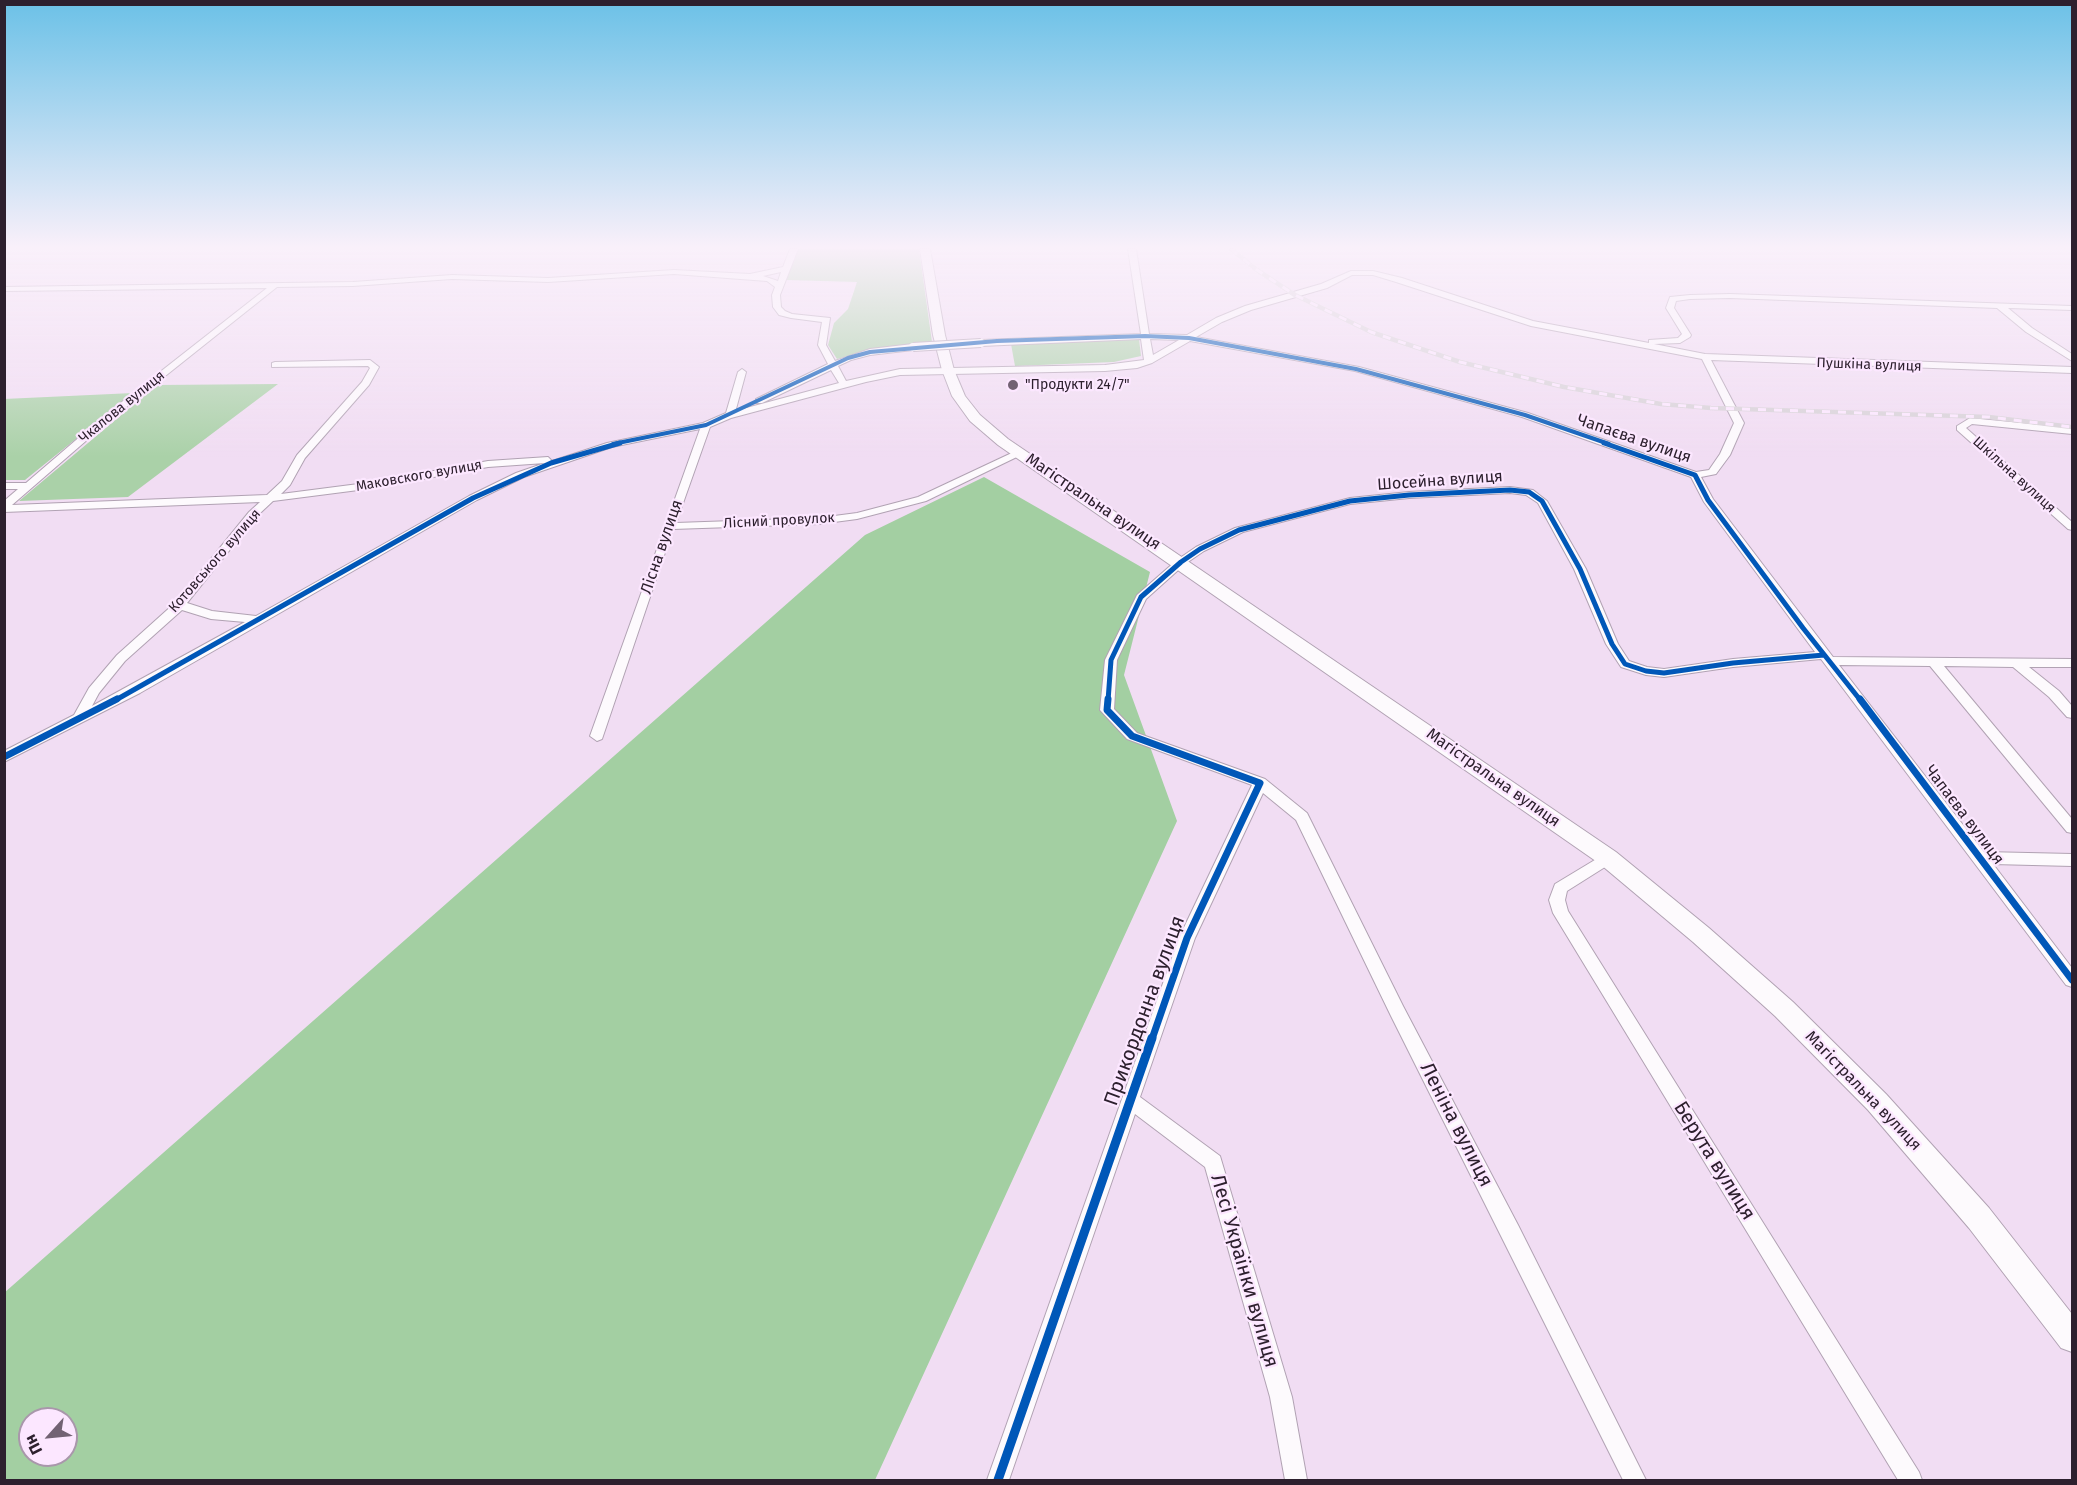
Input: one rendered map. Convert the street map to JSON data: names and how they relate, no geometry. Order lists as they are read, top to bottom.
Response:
{
  "streets": {
    "main road": ["Магістральна вулиця"],
    "street": [
      "Пушкіна вулиця",
      "Чкалова вулиця",
      "Чапаєва вулиця",
      "Шкільна вулиця",
      "Маковского вулиця",
      "Шосейна вулиця",
      "Лісний провулок",
      "Лісна вулиця",
      "Котовського вулиця",
      "Прикордонна вулиця",
      "Леніна вулиця",
      "Берута вулиця",
      "Лесі Українки вулиця"
    ]
  },
  "crossings": [
    ["Пушкіна вулиця", "Чапаєва вулиця"],
    ["Чкалова вулиця", "Маковского вулиця"],
    ["Чапаєва вулиця", "Шосейна вулиця"],
    ["Маковского вулиця", "Котовського вулиця"],
    ["Шосейна вулиця", "Магістральна вулиця"],
    ["Магістральна вулиця", "Лісний провулок"],
    ["Магістральна вулиця", "Берута вулиця"],
    ["Лісний провулок", "Лісна вулиця"],
    ["Прикордонна вулиця", "Леніна вулиця"],
    ["Прикордонна вулиця", "Лесі Українки вулиця"]
  ],
  "places": ["\"Продукти 24/7\""],
  "north": "bottom left"
}
